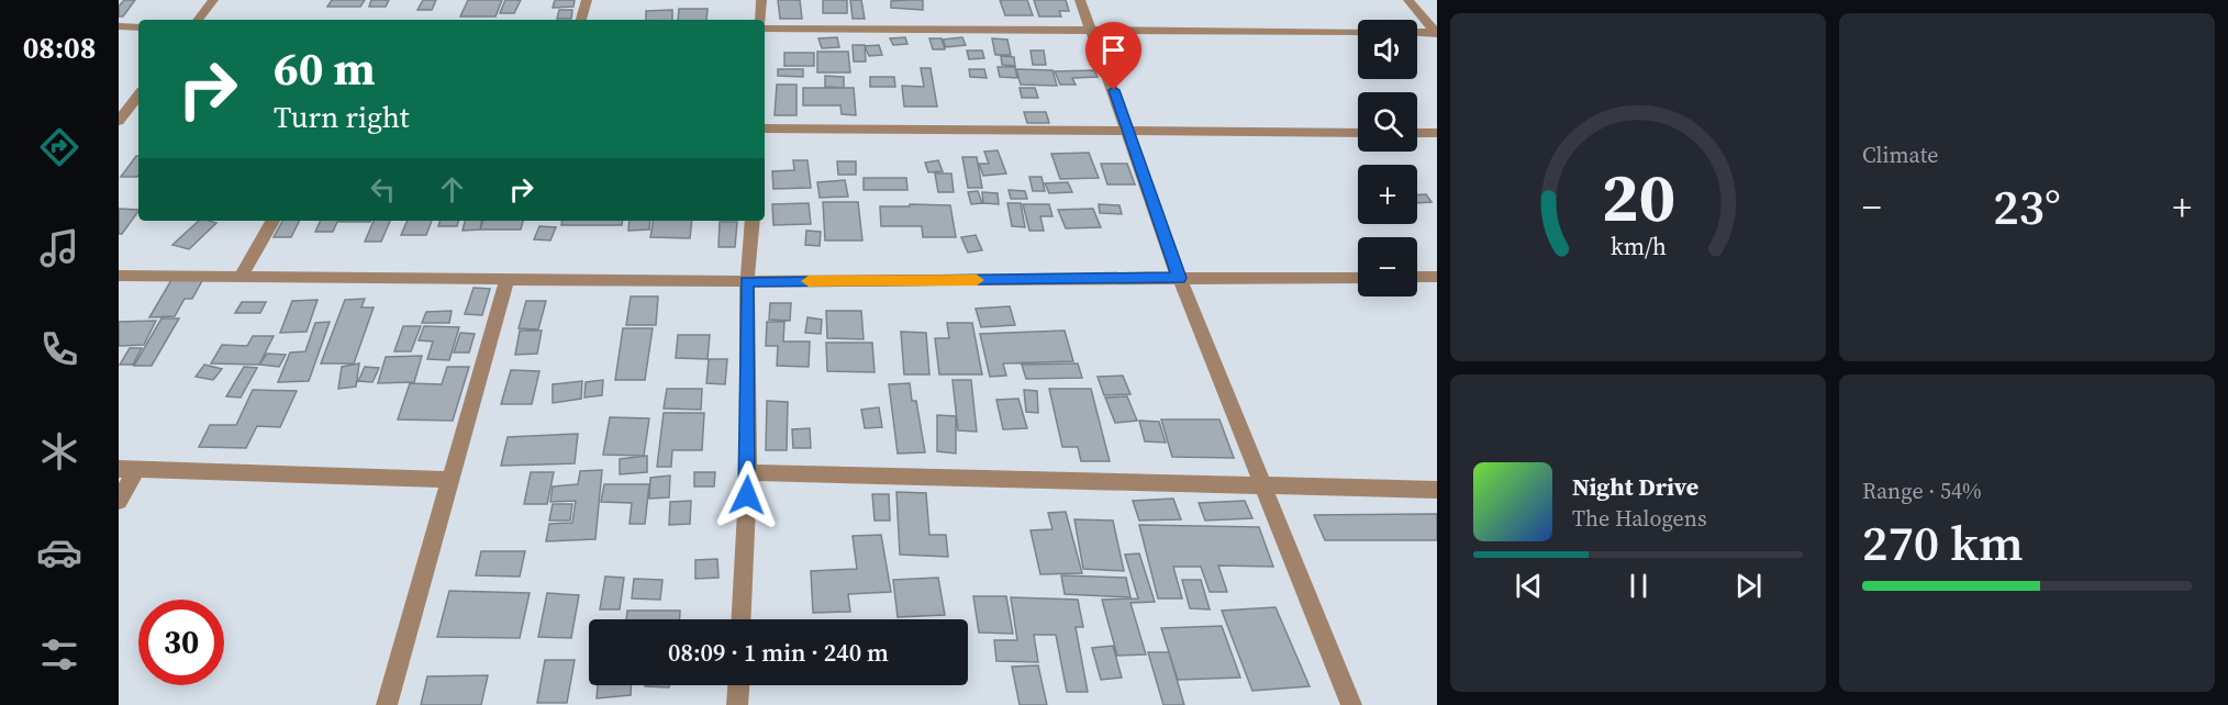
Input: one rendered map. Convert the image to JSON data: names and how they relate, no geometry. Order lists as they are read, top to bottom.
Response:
{
  "page": {
    "tabs": "08:08",
    "tile": [
      "Climate",
      ["Range · 54%", "270 km"]
    ],
    "map_buttons": ["+", "−"],
    "turn": ["60 m", "Turn right"],
    "heat": ["−", "23°", "+"],
    "song": ["Night Drive", "The Halogens"],
    "limit": "30",
    "trip": "08:09 · 1 min · 240 m",
    "gauge": ["20", "km/h"]
  }
}
